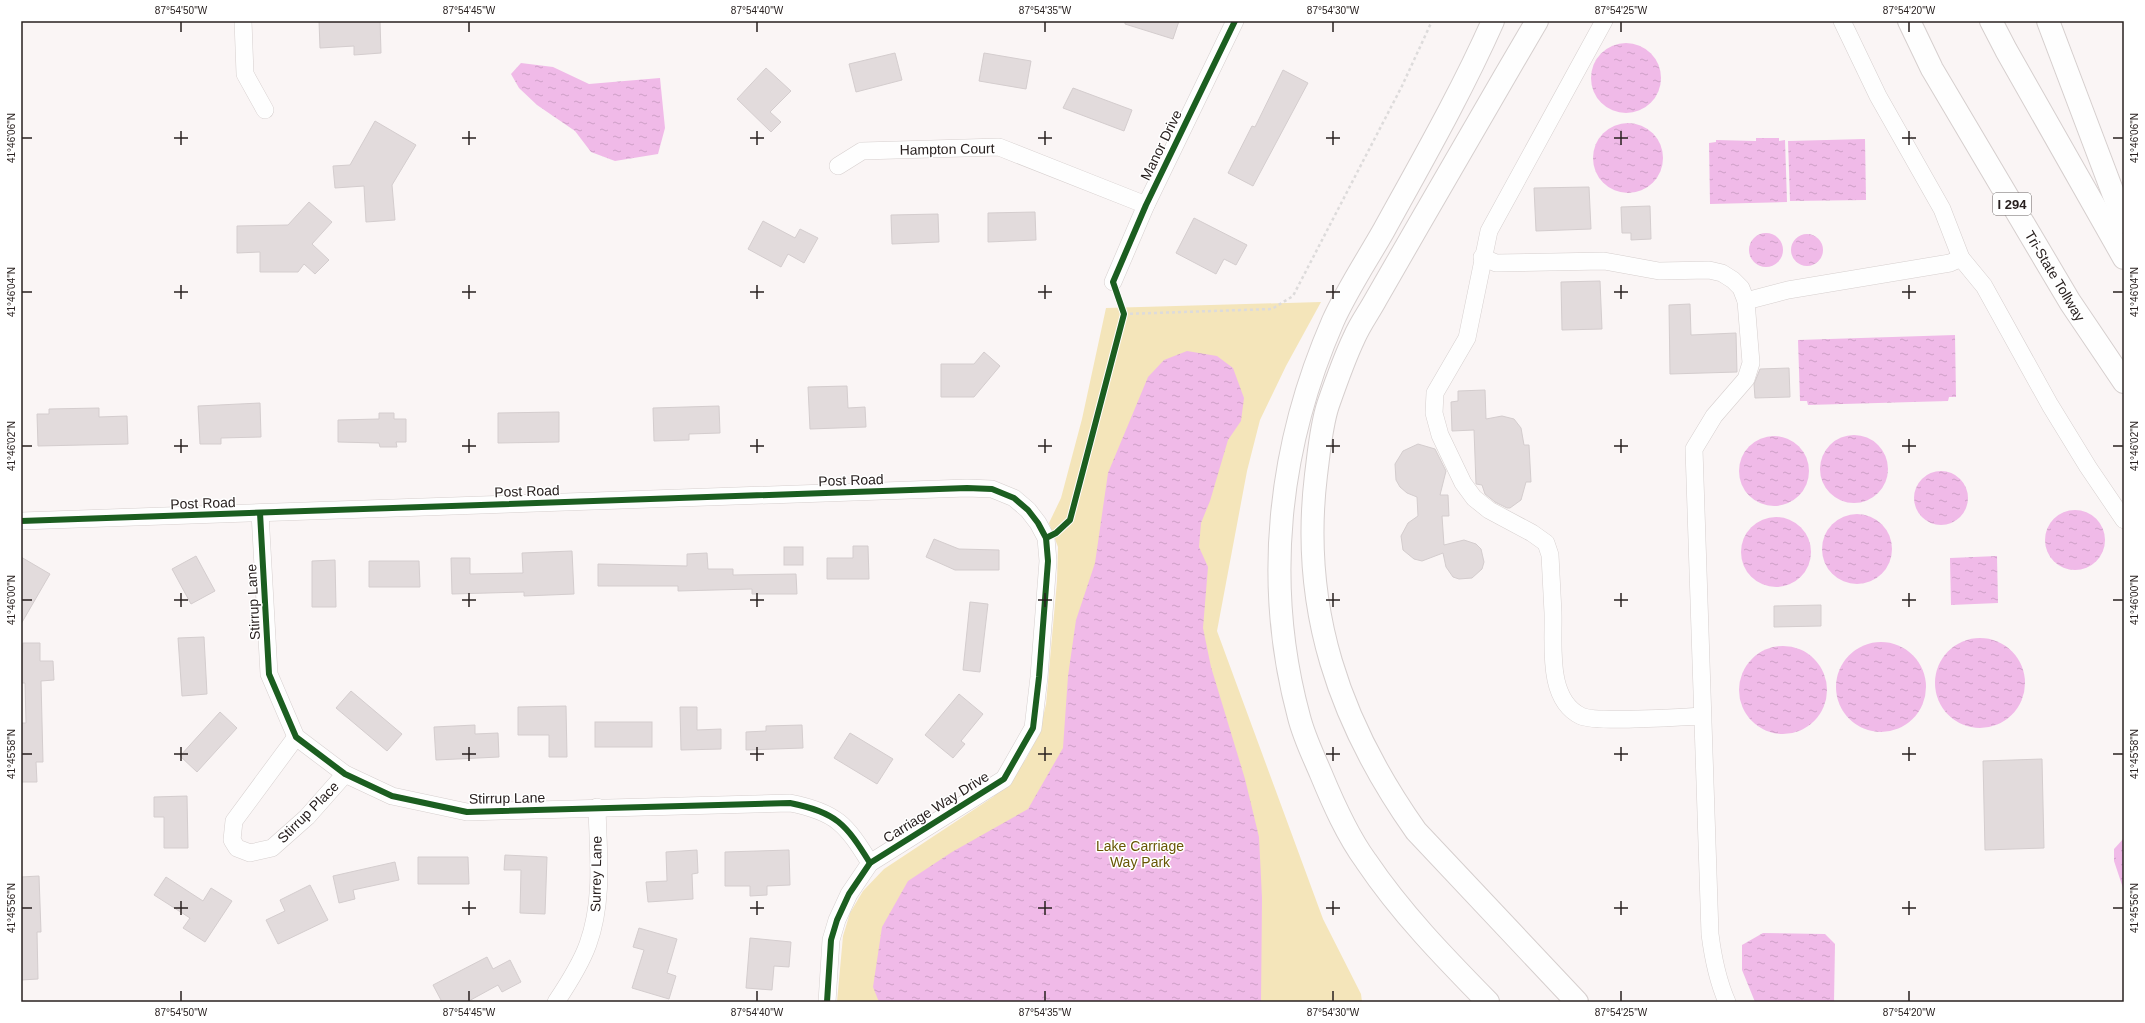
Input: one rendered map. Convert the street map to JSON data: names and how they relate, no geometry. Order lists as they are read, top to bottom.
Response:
{
  "streets": {
    "highway": ["I 294", "Tri-State Tollway"],
    "street": [
      "Manor Drive",
      "Hampton Court",
      "Post Road",
      "Stirrup Lane",
      "Carriage Way Drive",
      "Stirrup Place",
      "Surrey Lane"
    ]
  },
  "crossings": [
    ["Manor Drive", "Hampton Court"],
    ["Post Road", "Stirrup Lane"],
    ["Post Road", "Carriage Way Drive"],
    ["Stirrup Lane", "Carriage Way Drive"],
    ["Stirrup Lane", "Stirrup Place"],
    ["Stirrup Lane", "Surrey Lane"]
  ],
  "parks": ["Lake Carriage Way Park"],
  "coordinates": [
    "87°54'50\"W",
    "87°54'45\"W",
    "87°54'40\"W",
    "87°54'35\"W",
    "87°54'30\"W",
    "87°54'25\"W",
    "87°54'20\"W",
    "41°46'06\"N",
    "41°46'04\"N",
    "41°46'02\"N",
    "41°46'00\"N",
    "41°45'58\"N",
    "41°45'56\"N"
  ]
}
